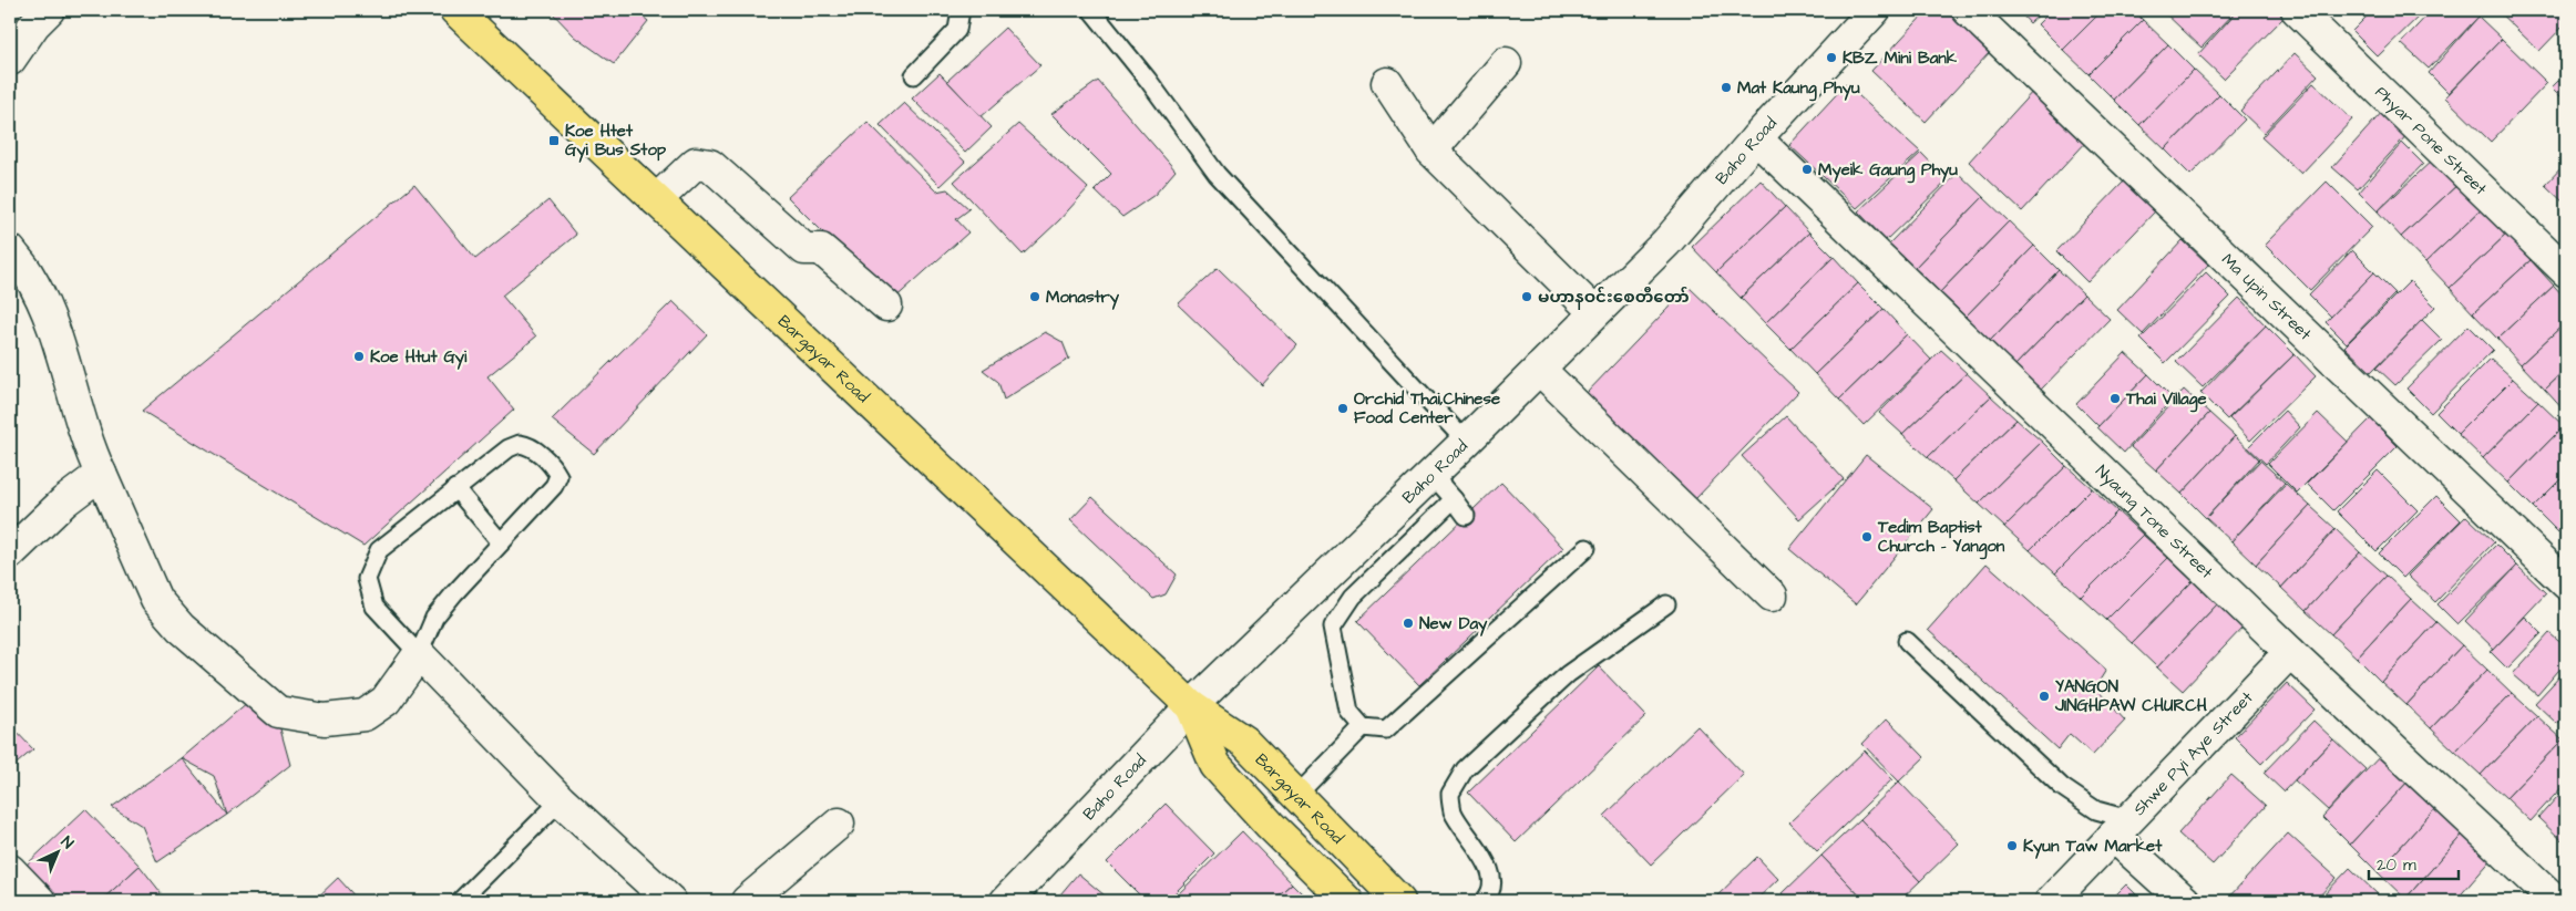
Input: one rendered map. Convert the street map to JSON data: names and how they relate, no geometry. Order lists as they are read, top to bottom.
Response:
{
  "streets": {
    "main road": ["Bargayar Road"],
    "street": [
      "Phyar Pone Street",
      "Baho Road",
      "Ma Upin Street",
      "Nyaung Tone Street",
      "Shwe Pyi Aye Street"
    ]
  },
  "crossings": [
    ["Baho Road", "Bargayar Road"],
    ["Baho Road", "Nyaung Tone Street"],
    ["Nyaung Tone Street", "Shwe Pyi Aye Street"]
  ],
  "places": {
    "other": [
      "KBZ Mini Bank",
      "Mat Kaung Phyu",
      "Myeik Gaung Phyu",
      "Monastry",
      "မဟာနဝင်းစေတီတော်",
      "Koe Htut Gyi",
      "Thai Village",
      "Orchid Thai,Chinese Food Center",
      "Tedim Baptist Church - Yangon",
      "New Day",
      "YANGON JINGHPAW CHURCH",
      "Kyun Taw Market"
    ],
    "transit": ["Koe Htet Gyi Bus Stop"]
  },
  "scale_bar": "20 m",
  "north": "top right"
}
